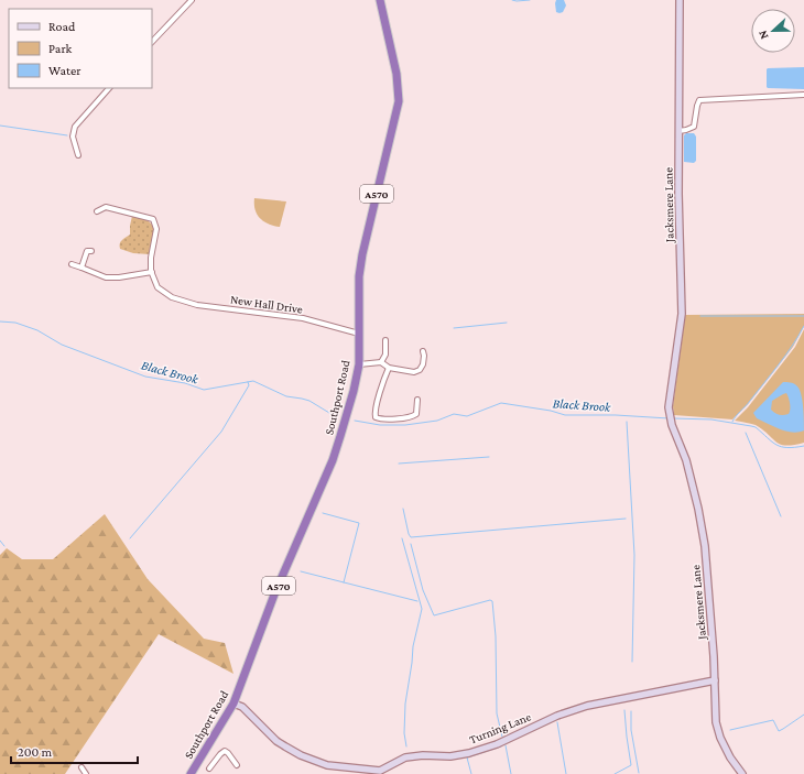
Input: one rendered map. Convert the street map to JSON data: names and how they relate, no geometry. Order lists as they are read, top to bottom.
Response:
{
  "streets": {
    "highway": ["A570", "Southport Road"],
    "main road": ["Jacksmere Lane", "Turning Lane"],
    "street": ["New Hall Drive"]
  },
  "crossings": [
    ["Jacksmere Lane", "Turning Lane"],
    ["New Hall Drive", "Southport Road"],
    ["Southport Road", "Turning Lane"]
  ],
  "water": ["Black Brook"],
  "legend": ["Road", "Park", "Water"],
  "scale_bar": "200 m",
  "north": "left"
}
